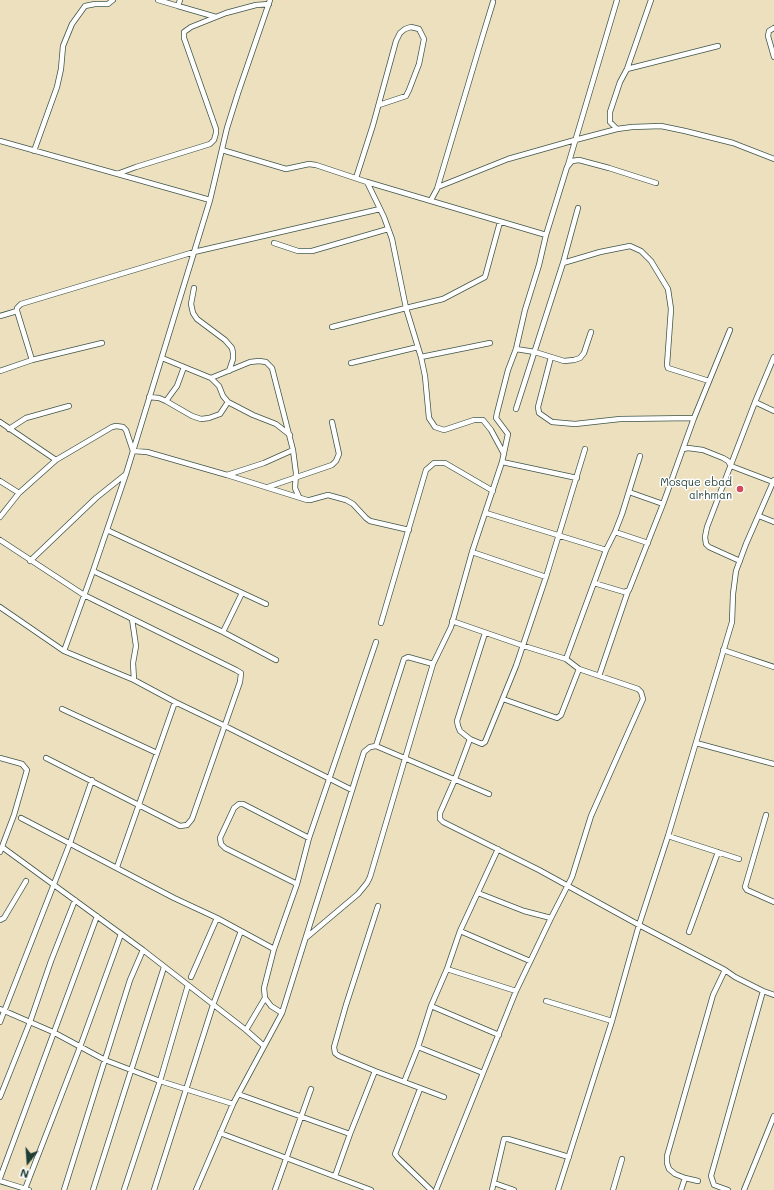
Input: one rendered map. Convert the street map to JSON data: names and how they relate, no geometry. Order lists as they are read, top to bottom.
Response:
{
  "places": ["Mosque ebad alrhman"],
  "north": "bottom"
}
